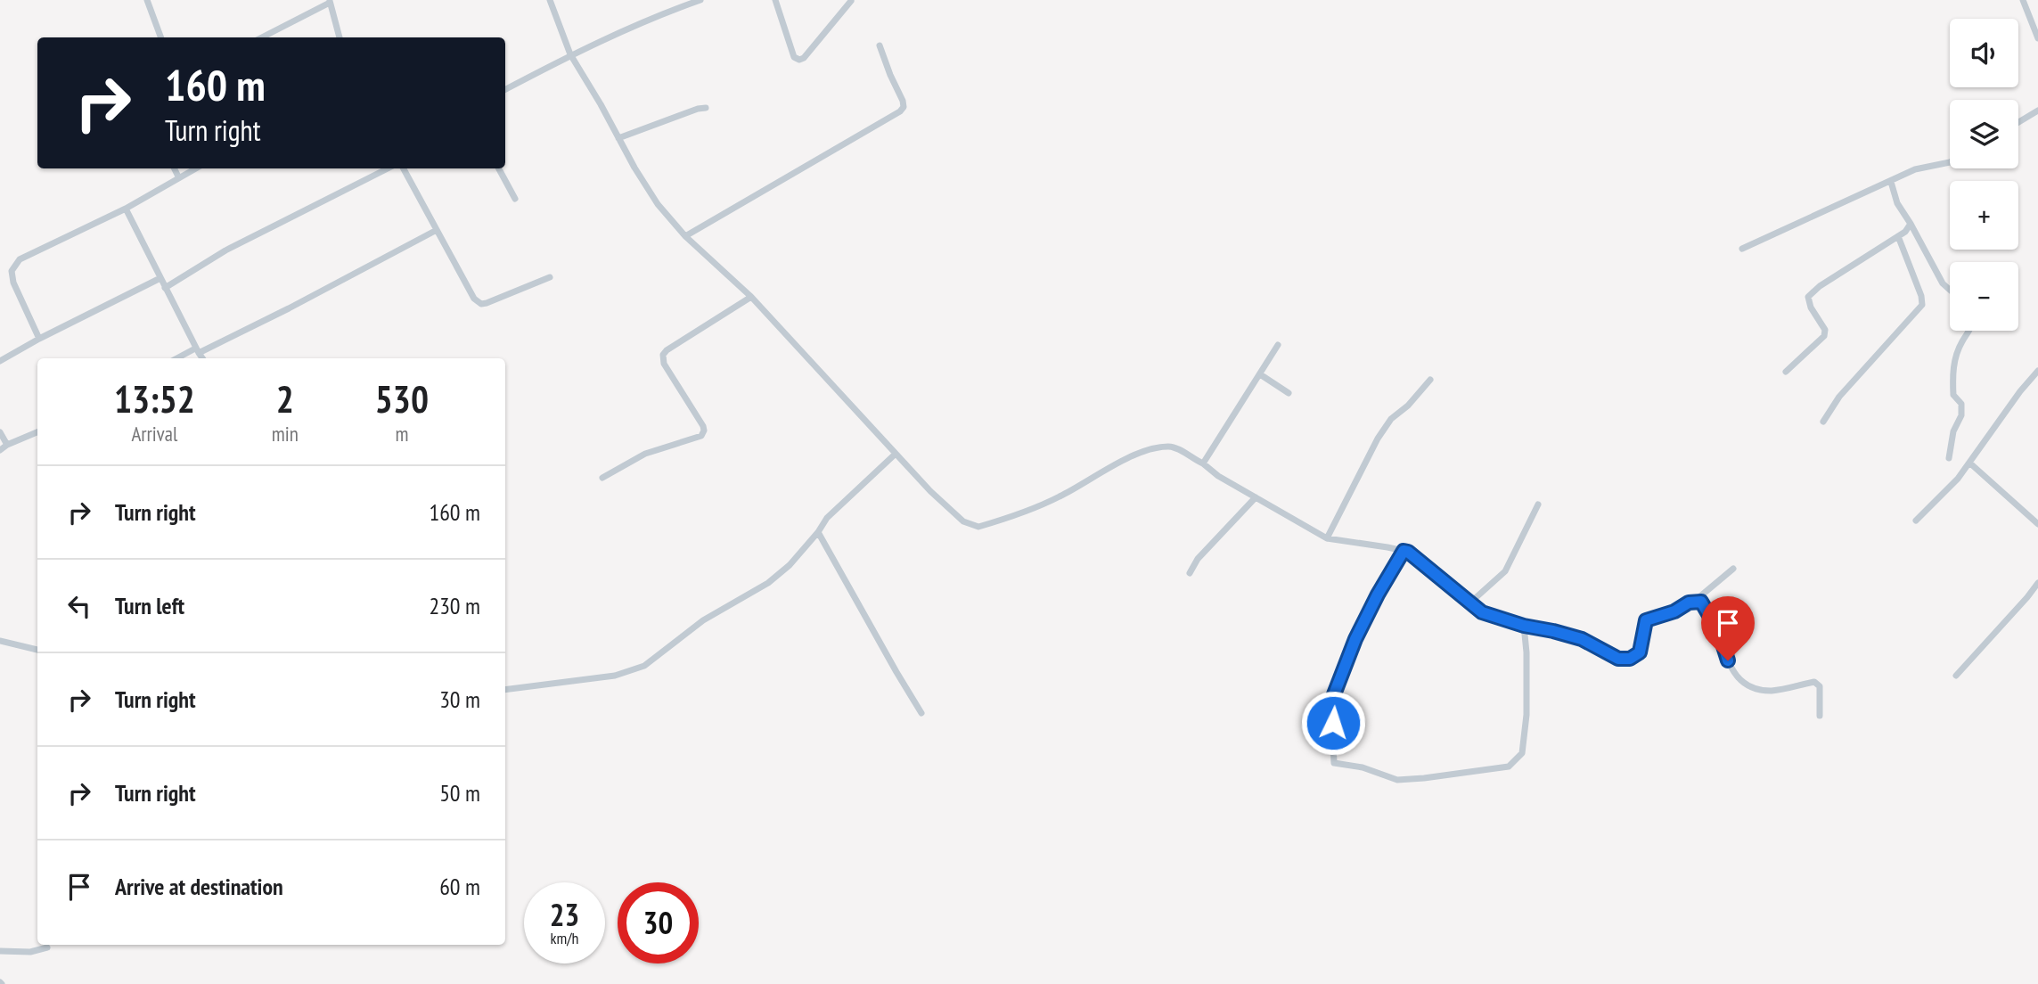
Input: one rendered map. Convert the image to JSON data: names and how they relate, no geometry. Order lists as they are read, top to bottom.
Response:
{
  "page": {
    "map_buttons": ["+", "−"],
    "turn": ["160 m", "Turn right"],
    "eta": [
      "13:52",
      "Arrival",
      "2",
      "min",
      "530",
      "m"
    ],
    "list": [
      {
        "name": "Turn right",
        "value": "160 m"
      },
      {
        "name": "Turn left",
        "value": "230 m"
      },
      {
        "name": "Turn right",
        "value": "30 m"
      },
      {
        "name": "Turn right",
        "value": "50 m"
      },
      {
        "name": "Arrive at destination",
        "value": "60 m"
      }
    ],
    "speed": "23 km/h",
    "limit": "30"
  }
}
